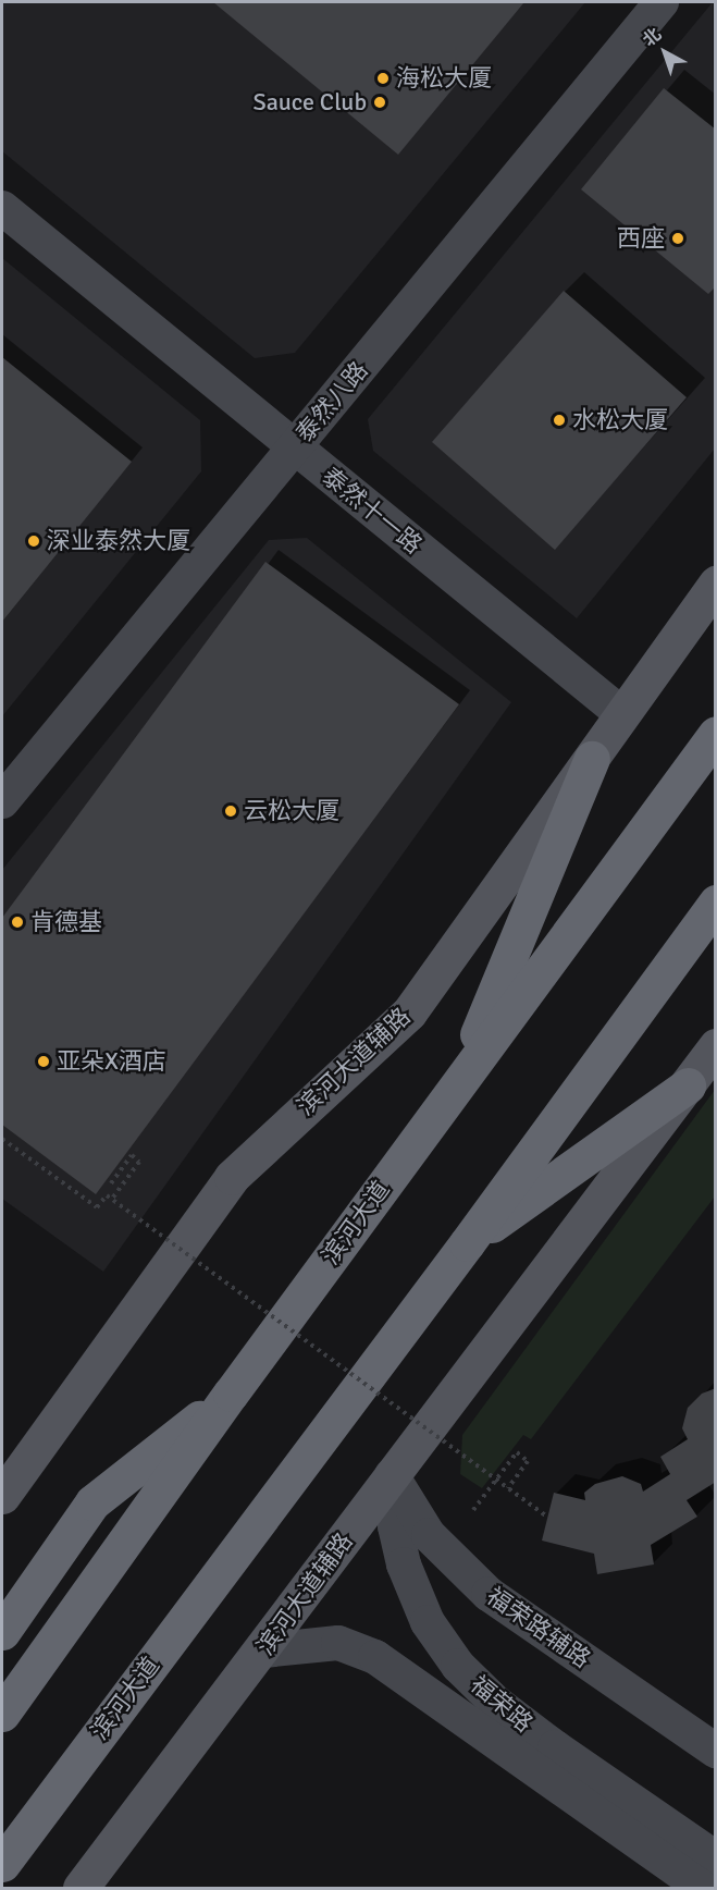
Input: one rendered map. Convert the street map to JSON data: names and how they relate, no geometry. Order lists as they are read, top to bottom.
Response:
{
  "streets": {
    "highway": ["滨河大道"],
    "main road": ["滨河大道辅路"],
    "street": [
      "泰然八路",
      "泰然十一路",
      "福荣路辅路",
      "福荣路"
    ]
  },
  "crossings": [
    ["泰然八路", "泰然十一路"],
    ["泰然十一路", "滨河大道辅路"],
    ["滨河大道辅路", "福荣路辅路"],
    ["滨河大道辅路", "福荣路"],
    ["福荣路辅路", "福荣路"]
  ],
  "places": [
    "海松大厦",
    "Sauce Club",
    "西座",
    "水松大厦",
    "深业泰然大厦",
    "云松大厦",
    "肯德基",
    "亚朵X酒店"
  ],
  "north": "top left"
}
